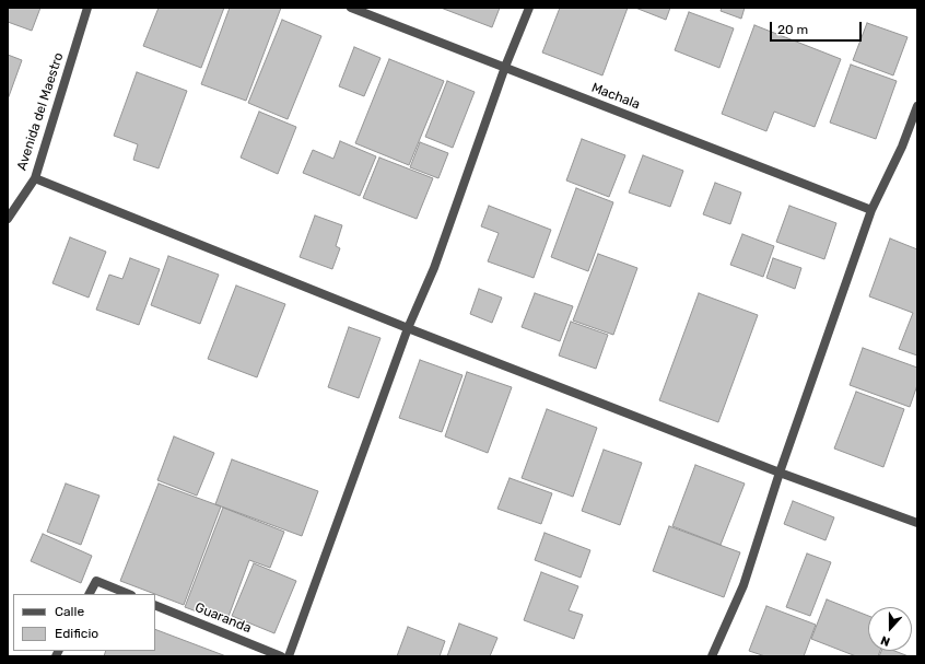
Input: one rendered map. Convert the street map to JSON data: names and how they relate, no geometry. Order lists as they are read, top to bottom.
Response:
{
  "streets": {
    "street": ["Machala", "Avenida del Maestro", "Guaranda"]
  },
  "legend": ["Calle", "Edificio"],
  "scale_bar": "20 m",
  "north": "bottom"
}
